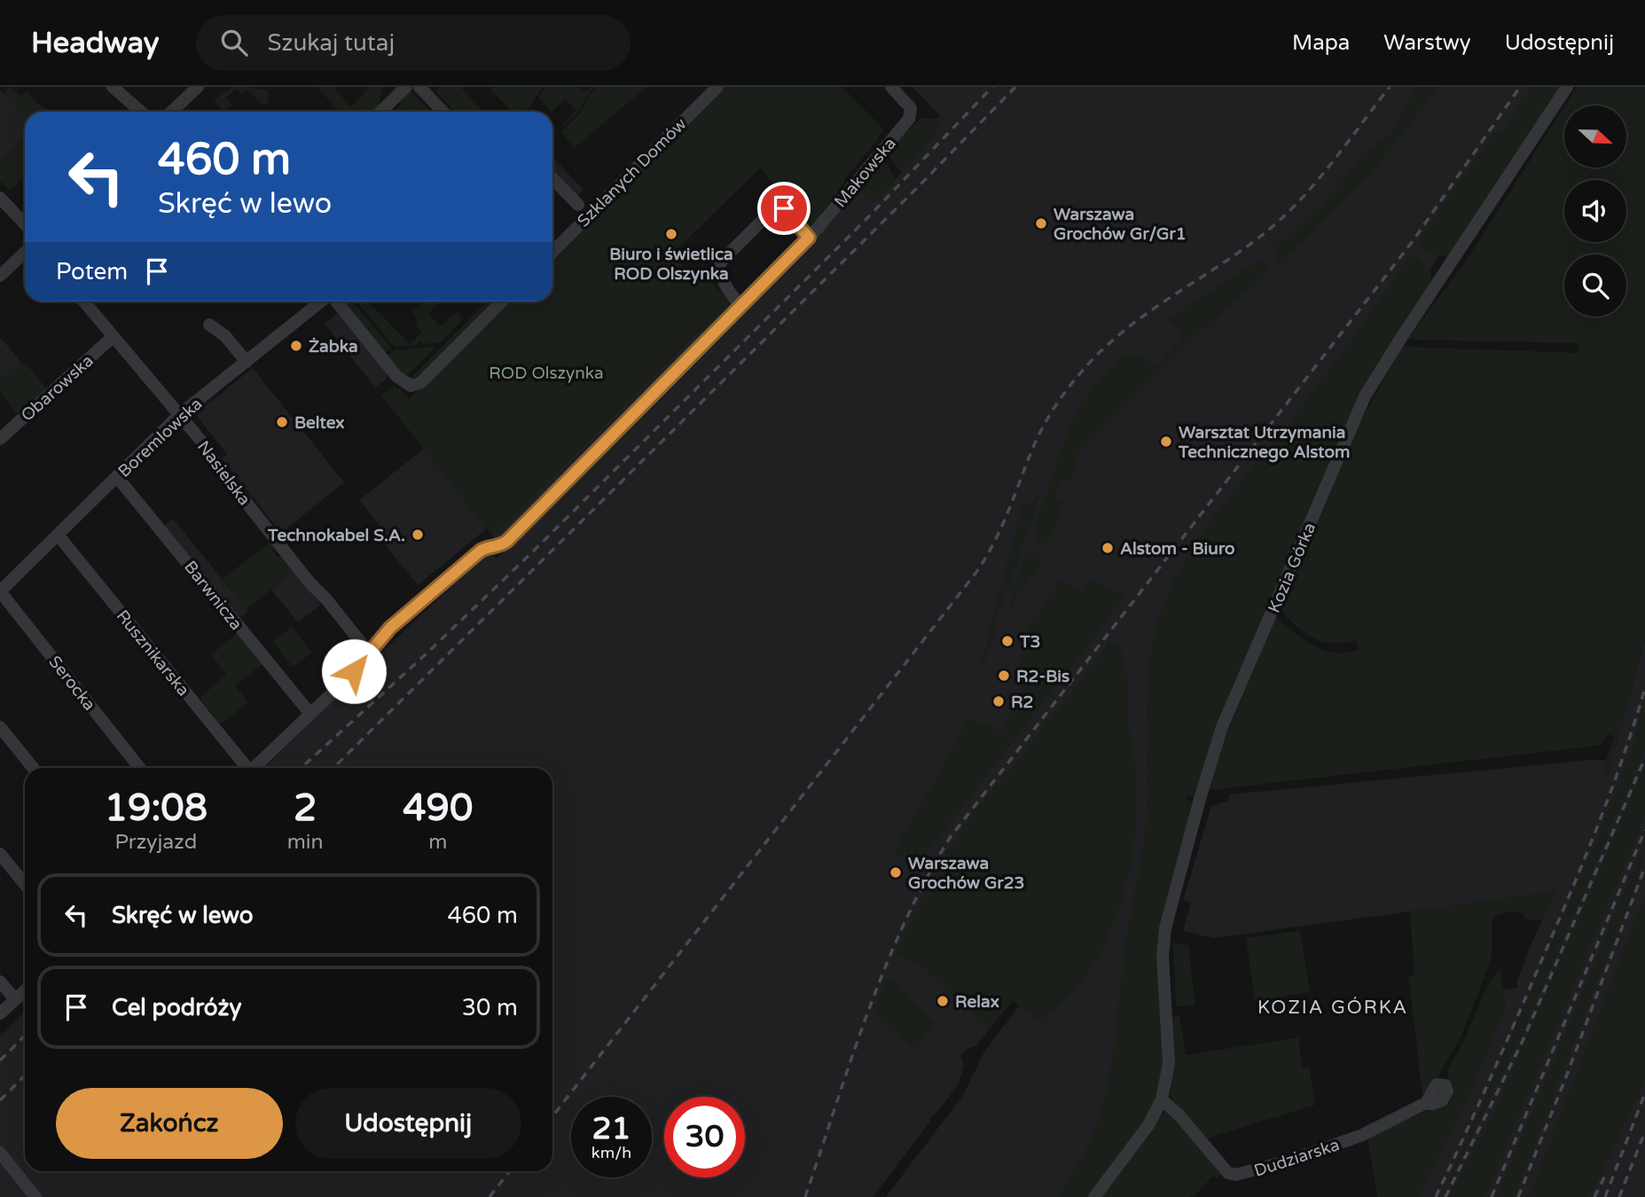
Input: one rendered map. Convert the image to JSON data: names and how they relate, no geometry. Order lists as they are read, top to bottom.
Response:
{
  "streets": {
    "street": [
      "Szklanych Domów",
      "Makowska",
      "Obarowska",
      "Boremlowska",
      "Nasielska",
      "Kozia Górka",
      "Barwnicza",
      "Rusznikarska",
      "Serocka",
      "Dudziarska"
    ]
  },
  "crossings": [
    ["Makowska", "Nasielska"],
    ["Makowska", "Barwnicza"],
    ["Obarowska", "Nasielska"],
    ["Boremlowska", "Nasielska"],
    ["Boremlowska", "Barwnicza"],
    ["Boremlowska", "Rusznikarska"],
    ["Boremlowska", "Serocka"],
    ["Kozia Górka", "Dudziarska"]
  ],
  "districts": ["KOZIA GÓRKA"],
  "parks": ["ROD Olszynka"],
  "places": [
    "Warszawa Grochów Gr/Gr1",
    "Biuro i świetlica ROD Olszynka",
    "Żabka",
    "Beltex",
    "Warsztat Utrzymania Technicznego Alstom",
    "Technokabel S.A.",
    "Alstom - Biuro",
    "T3",
    "R2-Bis",
    "R2",
    "Warszawa Grochów Gr23",
    "Relax"
  ],
  "north": "right",
  "page": {
    "header": "Headway",
    "search": "Szukaj tutaj",
    "nav": ["Mapa", "Warstwy", "Udostępnij"],
    "turn": ["460 m", "Skręć w lewo"],
    "then": "Potem",
    "eta": [
      "19:08",
      "Przyjazd",
      "2",
      "min",
      "490",
      "m"
    ],
    "list": [
      {
        "name": "Skręć w lewo",
        "value": "460 m"
      },
      {
        "name": "Cel podróży",
        "value": "30 m"
      }
    ],
    "buttons": ["Zakończ", "Udostępnij"],
    "speed": "21 km/h",
    "limit": "30"
  }
}
